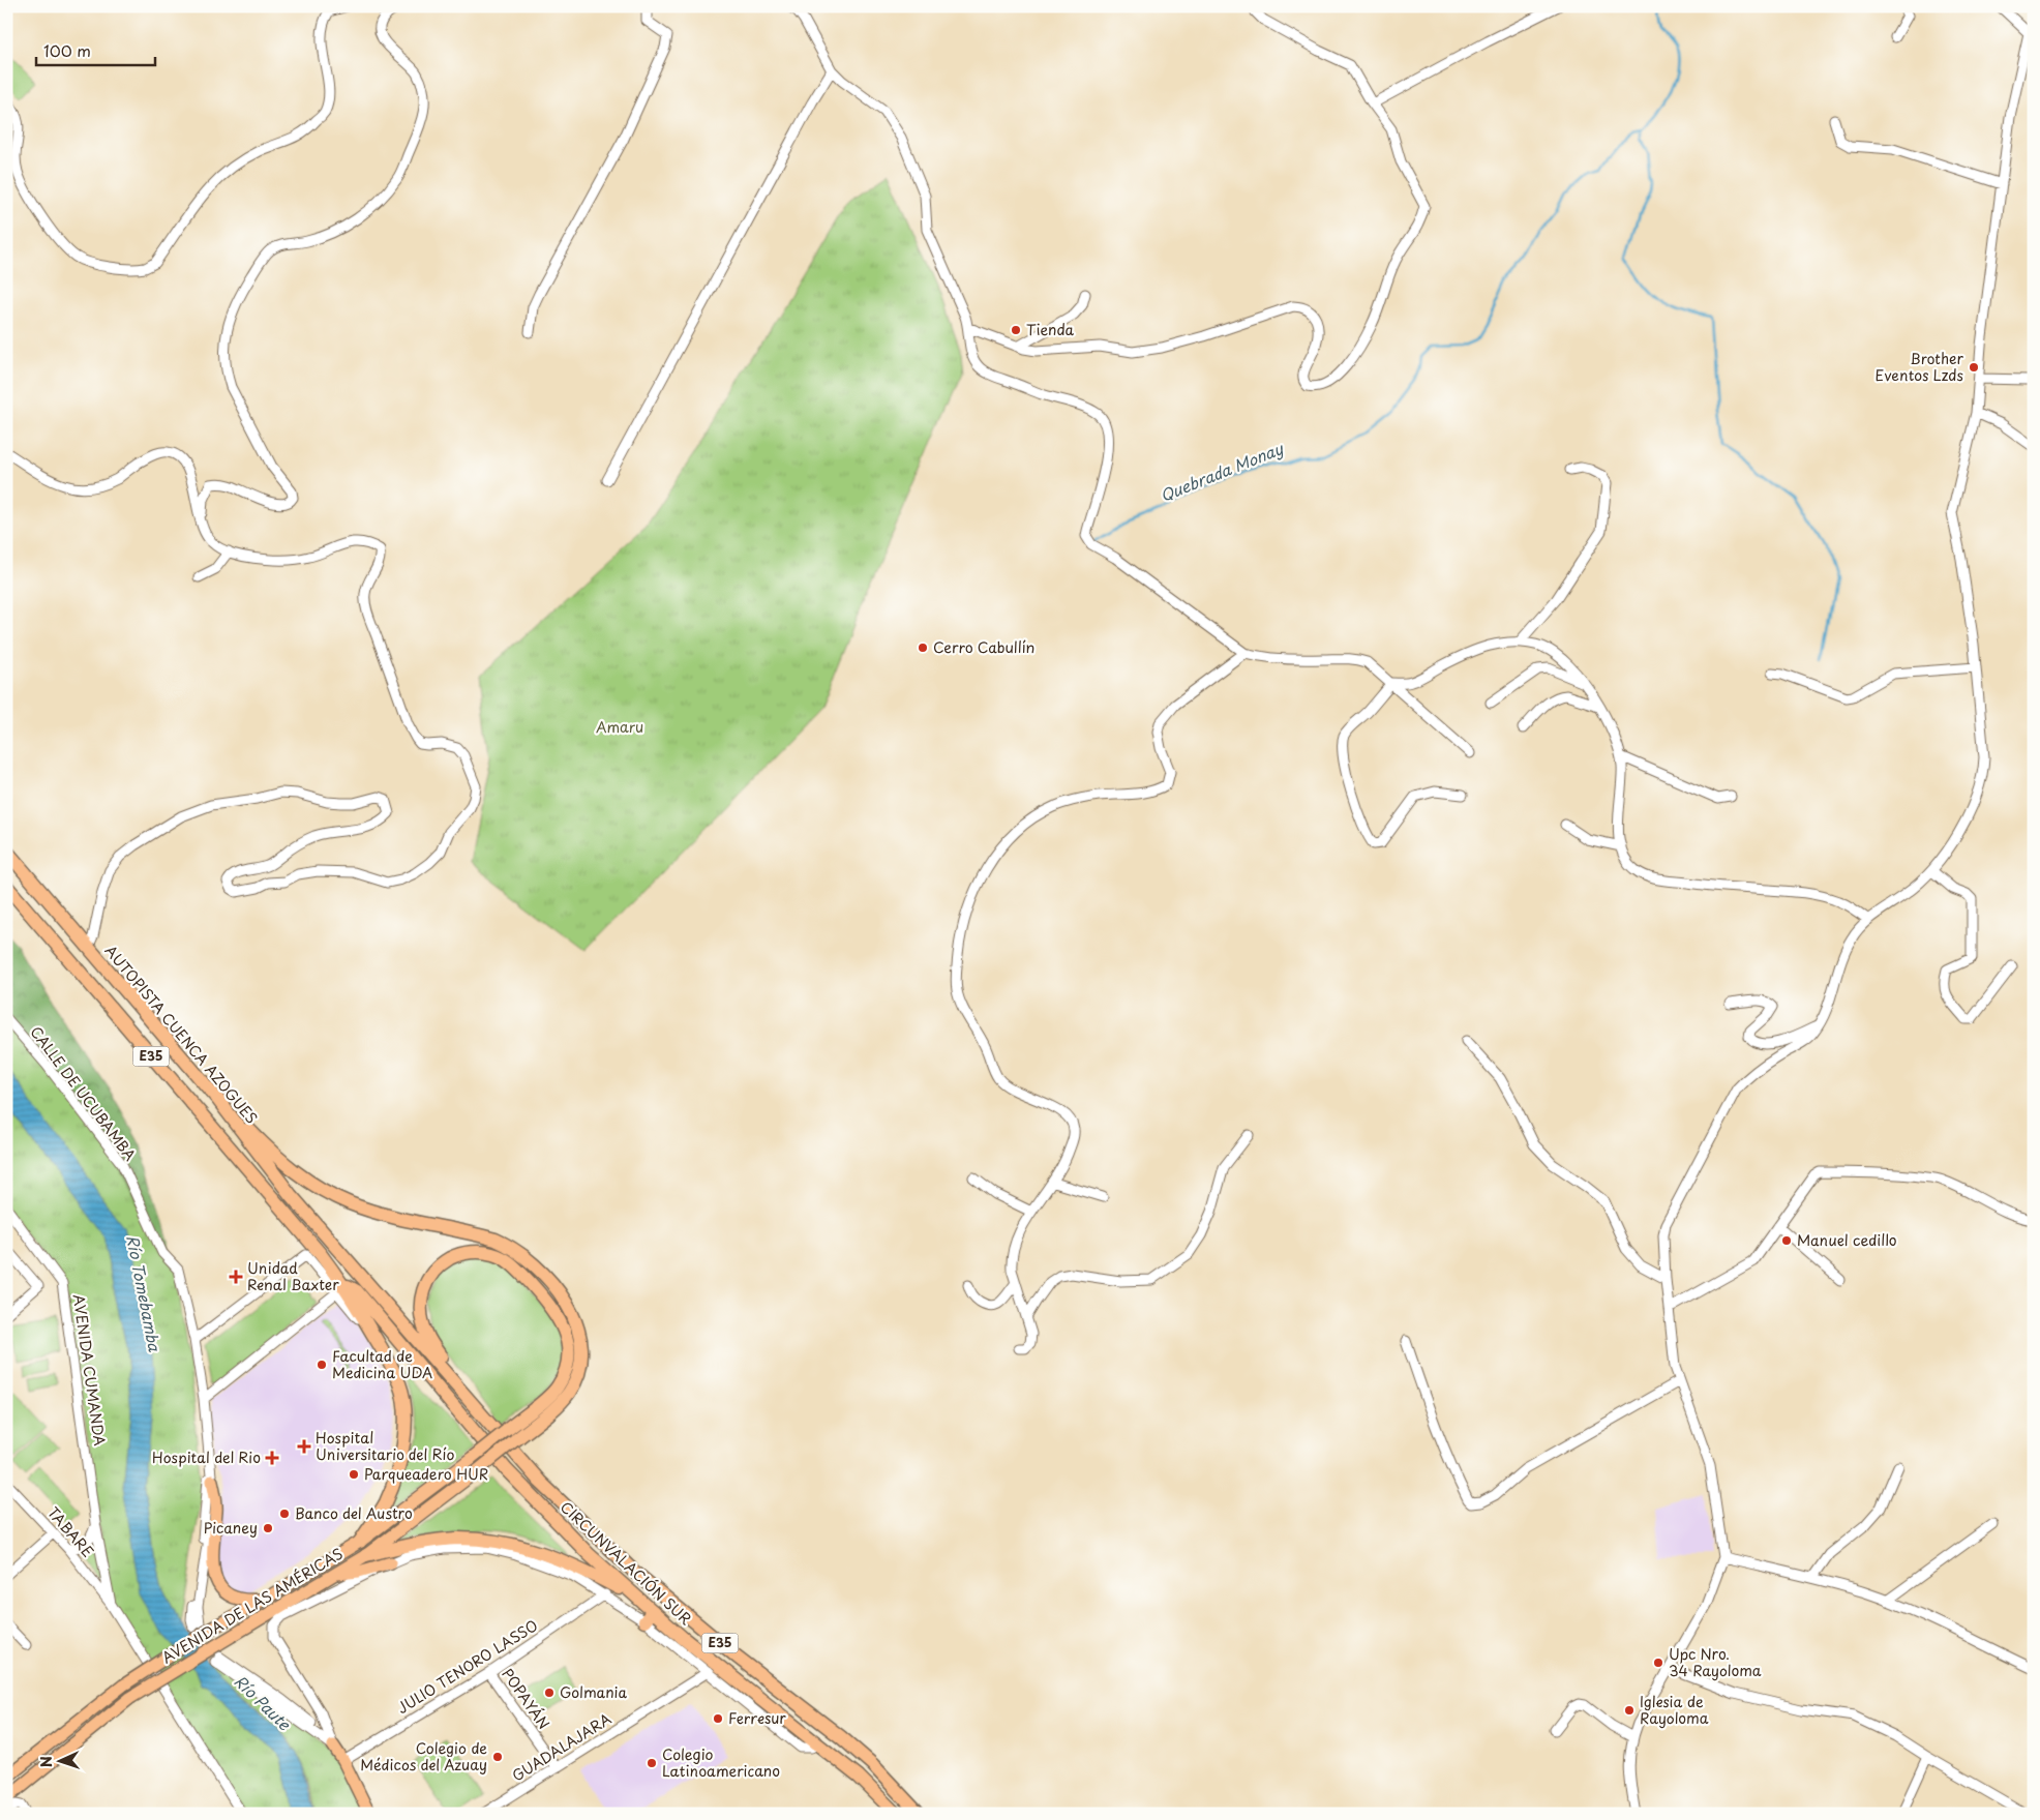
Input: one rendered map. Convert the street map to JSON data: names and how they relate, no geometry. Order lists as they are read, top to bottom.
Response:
{
  "streets": {
    "highway": ["AUTOPISTA CUENCA AZOGUES", "E35", "CIRCUNVALACIÓN SUR"],
    "main road": ["AVENIDA DE LAS AMÉRICAS"],
    "street": [
      "CALLE DE UCUBAMBA",
      "AVENIDA CUMANDA",
      "TABARE",
      "JULIO TENORO LASSO",
      "POPAYÁN",
      "GUADALAJARA"
    ]
  },
  "crossings": [
    ["AUTOPISTA CUENCA AZOGUES", "CIRCUNVALACIÓN SUR"],
    ["E35", "CIRCUNVALACIÓN SUR"],
    ["AVENIDA CUMANDA", "TABARE"],
    ["JULIO TENORO LASSO", "POPAYÁN"],
    ["POPAYÁN", "GUADALAJARA"]
  ],
  "water": ["Quebrada Monay", "Río Tomebamba", "Río Paute"],
  "parks": ["Amaru"],
  "places": {
    "other": [
      "Tienda",
      "Brother Eventos Lzds",
      "Cerro Cabullín",
      "Manuel cedillo",
      "Facultad de Medicina UDA",
      "Parqueadero HUR",
      "Banco del Austro",
      "Picaney",
      "Upc Nro. 34 Rayoloma",
      "Golmania",
      "Iglesia de Rayoloma",
      "Ferresur",
      "Colegio de Médicos del Azuay",
      "Colegio Latinoamericano"
    ],
    "health": ["Unidad Renal Baxter", "Hospital Universitario del Río", "Hospital del Rio"]
  },
  "scale_bar": "100 m",
  "north": "left"
}
